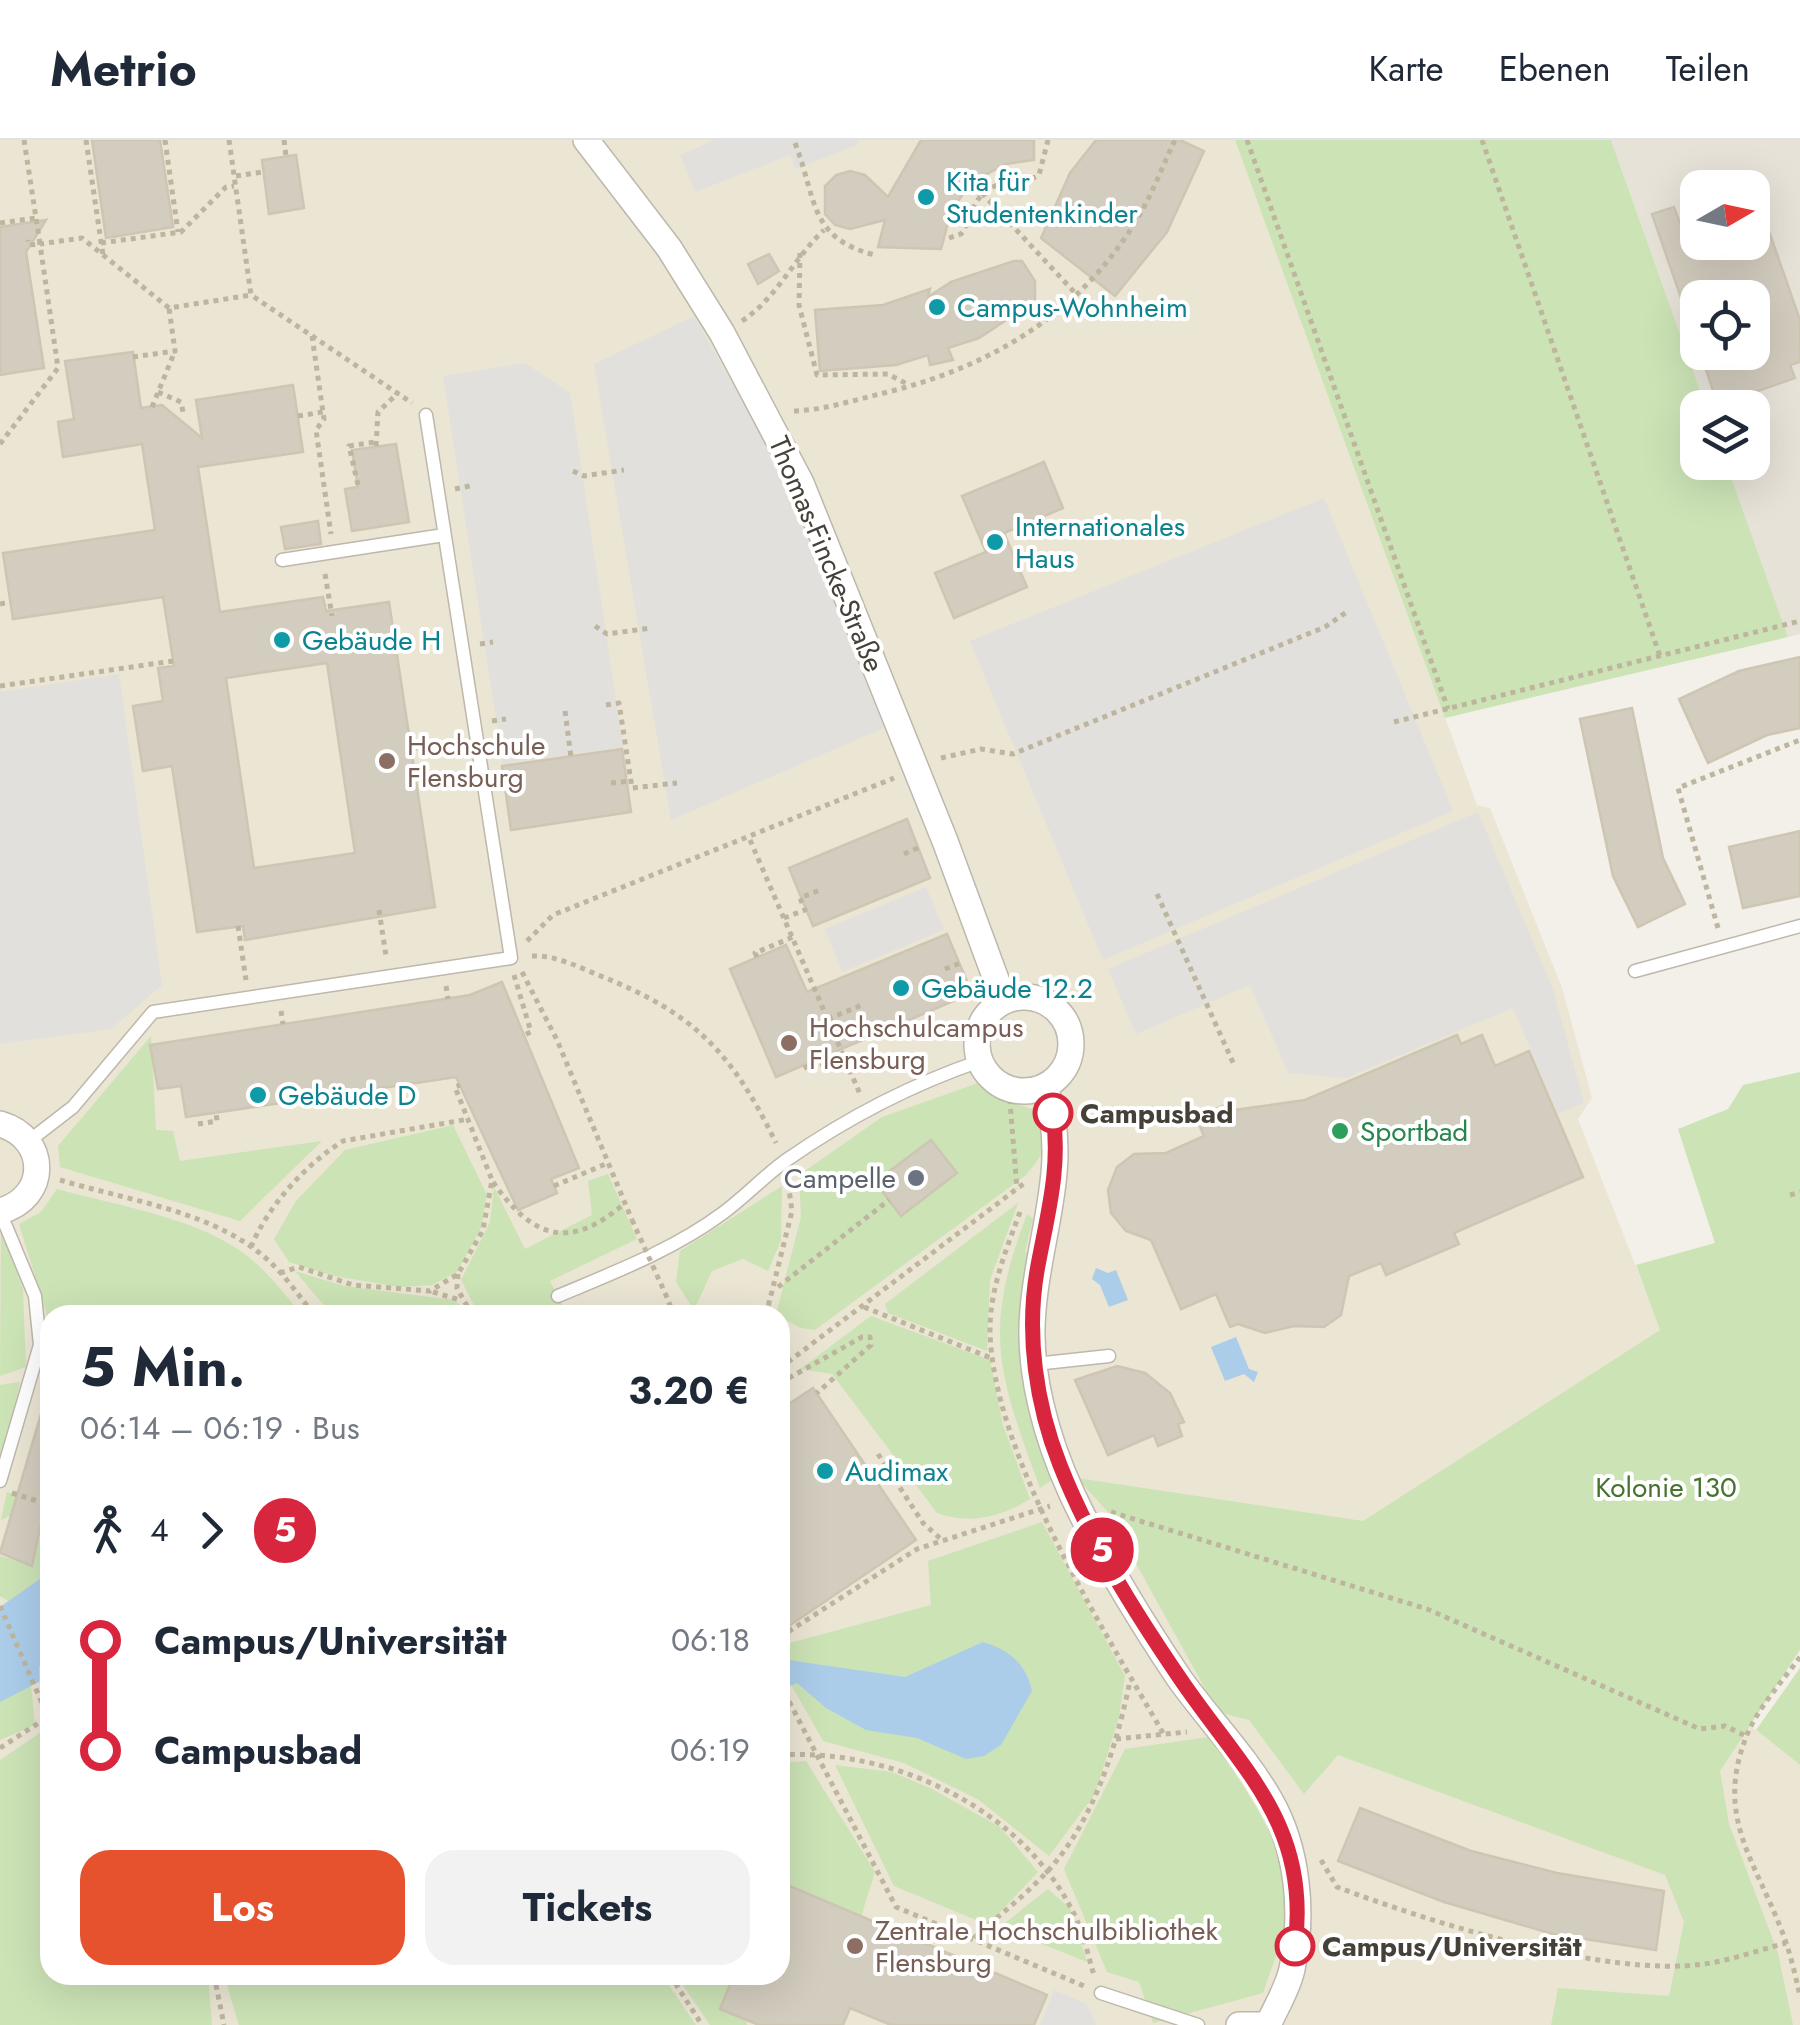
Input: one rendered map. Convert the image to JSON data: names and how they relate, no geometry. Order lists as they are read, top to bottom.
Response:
{
  "streets": {
    "street": ["Thomas-Fincke-Straße"]
  },
  "parks": ["Kolonie 130"],
  "places": [
    "Kita für Studentenkinder",
    "Campus-Wohnheim",
    "Internationales Haus",
    "Gebäude H",
    "Hochschule Flensburg",
    "Gebäude 12.2",
    "Hochschulcampus Flensburg",
    "Gebäude D",
    "Campusbad",
    "Sportbad",
    "Campelle",
    "Audimax",
    "Zentrale Hochschulbibliothek Flensburg",
    "Campus/Universität"
  ],
  "lines": ["bus line 5"],
  "north": "right",
  "page": {
    "header": "Metrio",
    "nav": ["Karte", "Ebenen", "Teilen"],
    "on_map": "5",
    "heading": ["5 Min.", "06:14 – 06:19 · Bus", "3.20 €"],
    "legs": ["4", "5"],
    "list": [
      {
        "name": "Campus/Universität",
        "value": "06:18"
      },
      {
        "name": "Campusbad",
        "value": "06:19"
      }
    ],
    "buttons": ["Los", "Tickets"]
  }
}
